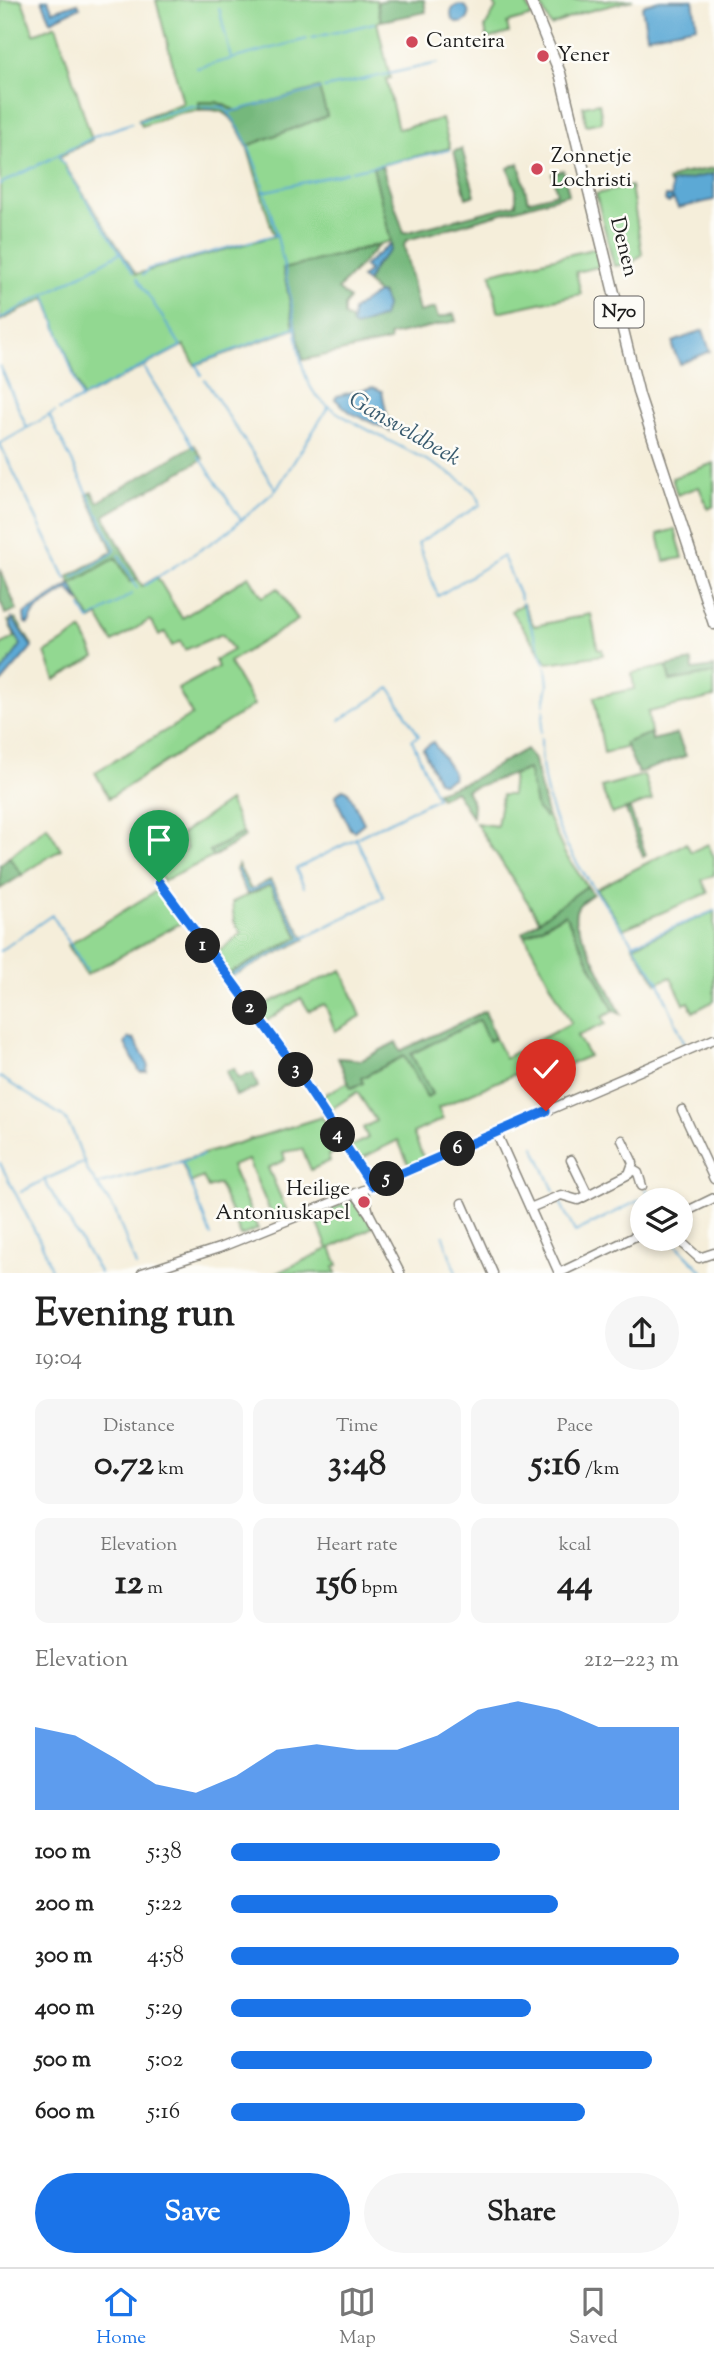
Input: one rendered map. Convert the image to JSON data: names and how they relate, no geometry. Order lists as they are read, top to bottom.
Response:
{
  "streets": {
    "main road": ["Denen", "N70"]
  },
  "water": ["Gansveldbeek"],
  "places": [
    "Canteira",
    "Yener",
    "Zonnetje Lochristi",
    "Heilige Antoniuskapel"
  ],
  "page": {
    "pins": [
      "1",
      "2",
      "3",
      "4",
      "6",
      "5"
    ],
    "heading": ["Evening run", "19:04"],
    "stats": [
      ["Distance", "0.72 km"],
      ["Time", "3:48"],
      ["Pace", "5:16 /km"],
      ["Elevation", "12 m"],
      ["Heart rate", "156 bpm"],
      ["kcal", "44"]
    ],
    "chart": ["Elevation", "212–223 m"],
    "list": [
      {
        "name": "100 m",
        "note": "5:38"
      },
      {
        "name": "200 m",
        "note": "5:22"
      },
      {
        "name": "300 m",
        "note": "4:58"
      },
      {
        "name": "400 m",
        "note": "5:29"
      },
      {
        "name": "500 m",
        "note": "5:02"
      },
      {
        "name": "600 m",
        "note": "5:16"
      }
    ],
    "buttons": ["Save", "Share"],
    "tabs": ["Home", "Map", "Saved"]
  }
}
